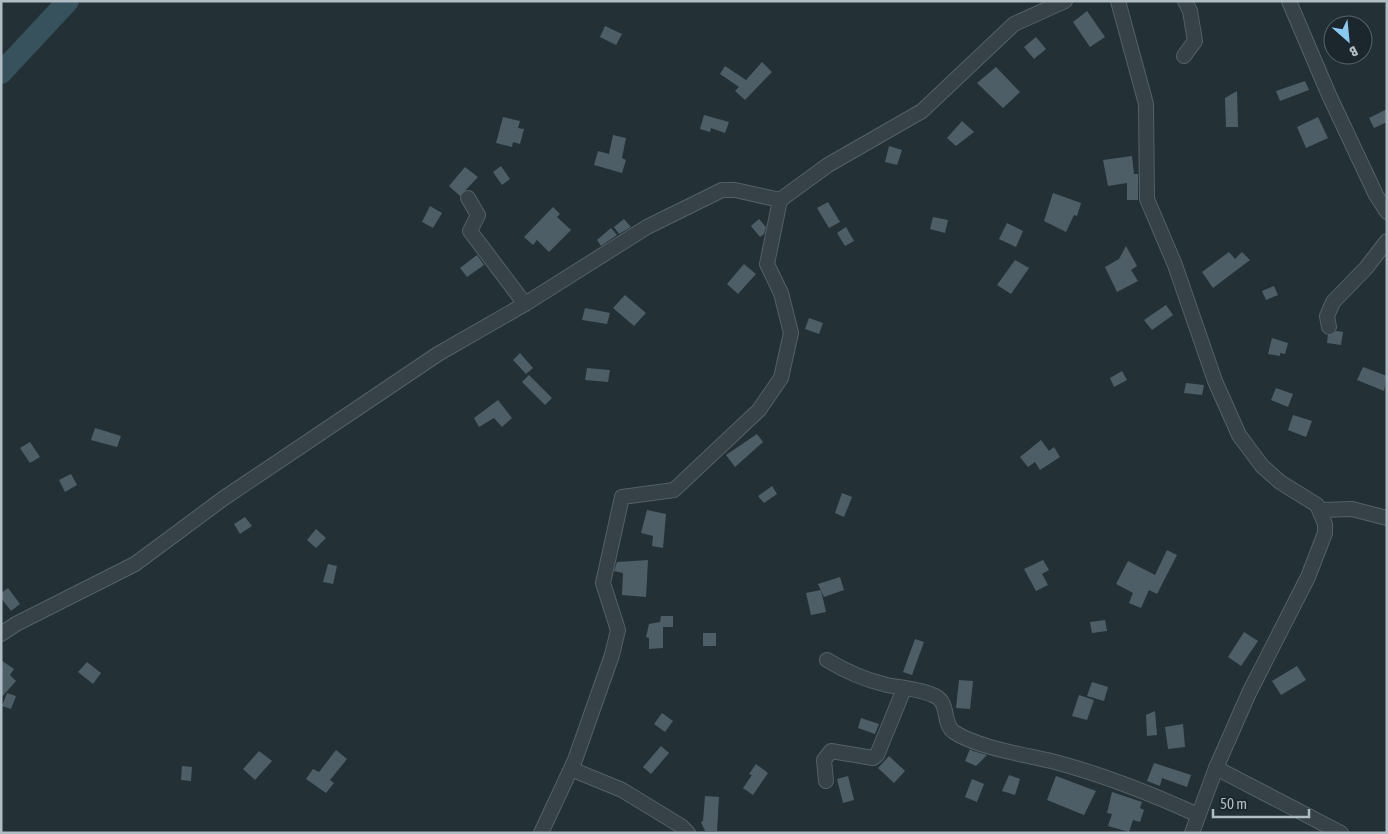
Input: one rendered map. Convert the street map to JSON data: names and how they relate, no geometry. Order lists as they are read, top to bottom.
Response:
{
  "scale_bar": "50 m",
  "north": "bottom right"
}
